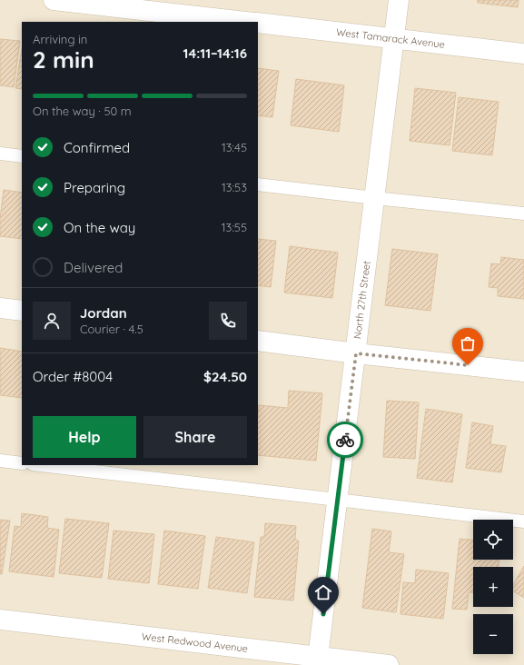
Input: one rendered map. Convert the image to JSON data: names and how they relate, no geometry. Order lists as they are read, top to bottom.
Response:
{
  "streets": {
    "street": ["West Tamarack Avenue", "North 27th Street", "West Redwood Avenue"]
  },
  "crossings": [
    ["West Tamarack Avenue", "North 27th Street"],
    ["North 27th Street", "West Redwood Avenue"]
  ],
  "page": {
    "heading": ["2 min", "Arriving in", "14:11–14:16"],
    "panel": [
      "Jordan",
      "Courier · 4.5",
      "Order #8004",
      "$24.50"
    ],
    "bar": "On the way · 50 m",
    "list": [
      ["Confirmed", "13:45"],
      ["Preparing", "13:53"],
      ["On the way", "13:55"],
      "Delivered"
    ],
    "buttons": ["Help", "Share"],
    "map_buttons": ["+", "−"]
  }
}
